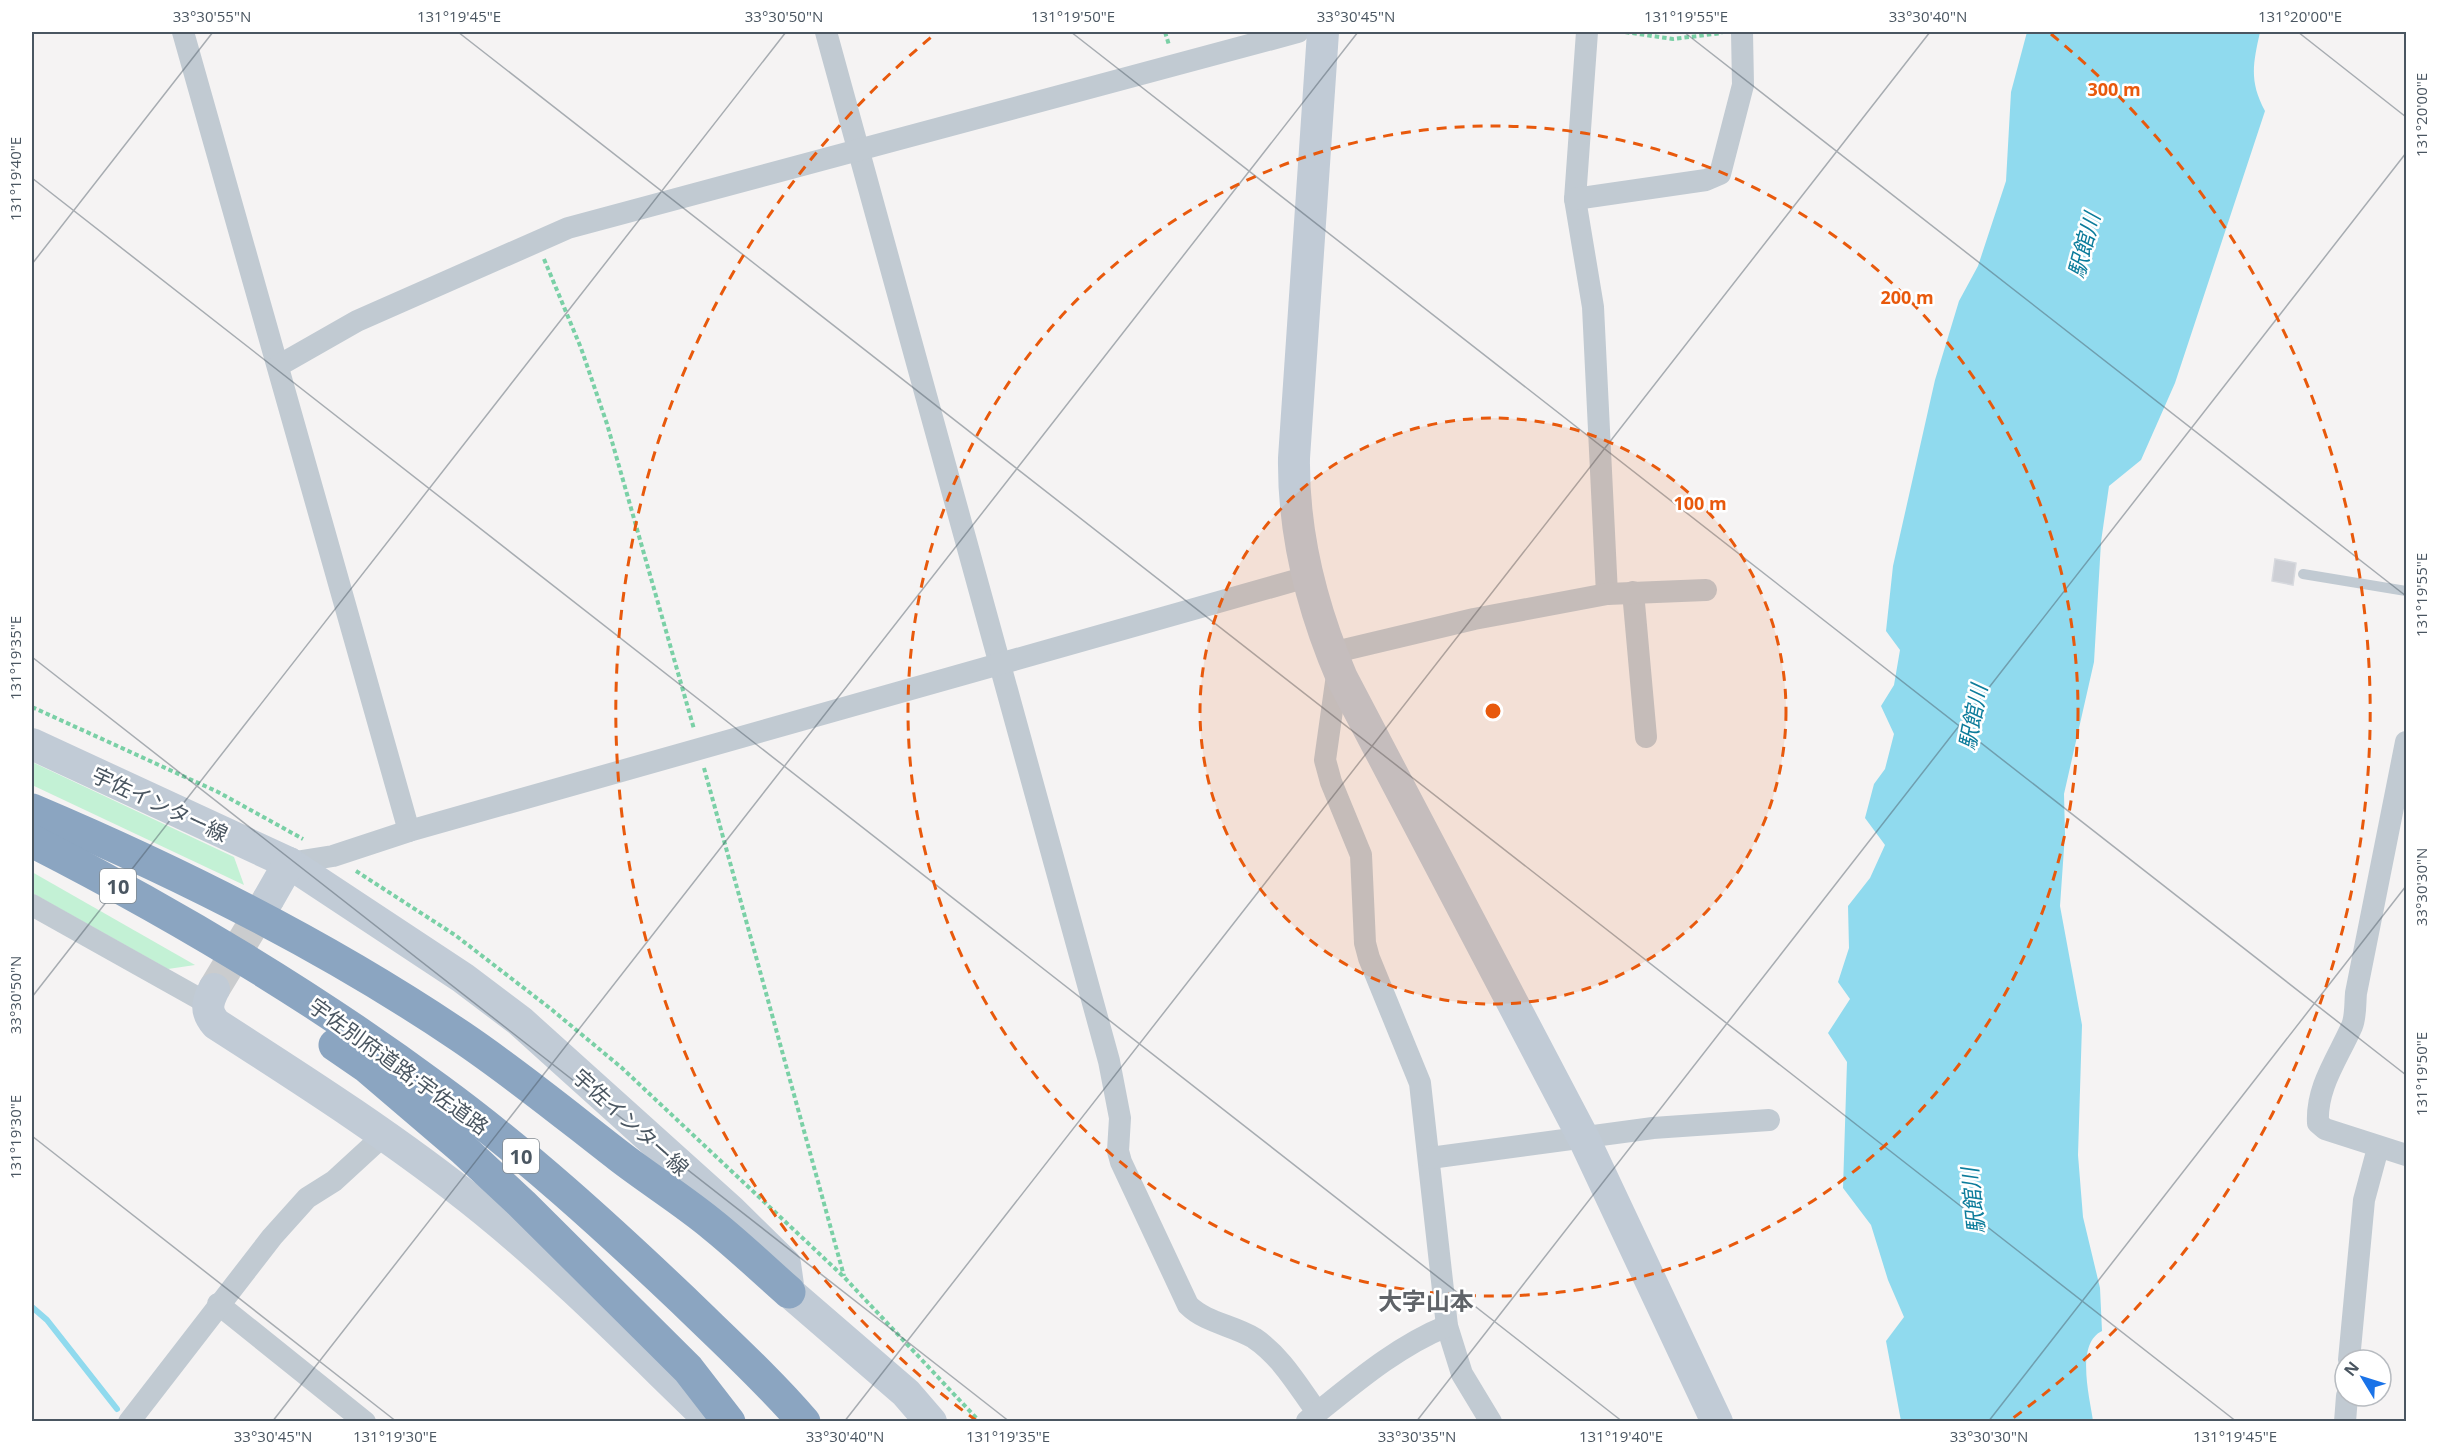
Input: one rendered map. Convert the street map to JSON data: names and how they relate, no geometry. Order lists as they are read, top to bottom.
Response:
{
  "streets": {
    "highway": ["10", "宇佐別府道路;宇佐道路"],
    "main road": ["宇佐インター線"]
  },
  "districts": ["大字山本"],
  "water": ["駅館川"],
  "north": "top left",
  "coordinates": [
    "33°30'55\"N",
    "131°19'45\"E",
    "33°30'50\"N",
    "131°19'50\"E",
    "33°30'45\"N",
    "131°19'55\"E",
    "33°30'40\"N",
    "131°20'00\"E",
    "131°19'40\"E",
    "131°19'35\"E",
    "33°30'30\"N",
    "131°19'30\"E",
    "33°30'35\"N"
  ],
  "rings": ["300 m", "200 m", "100 m"]
}
